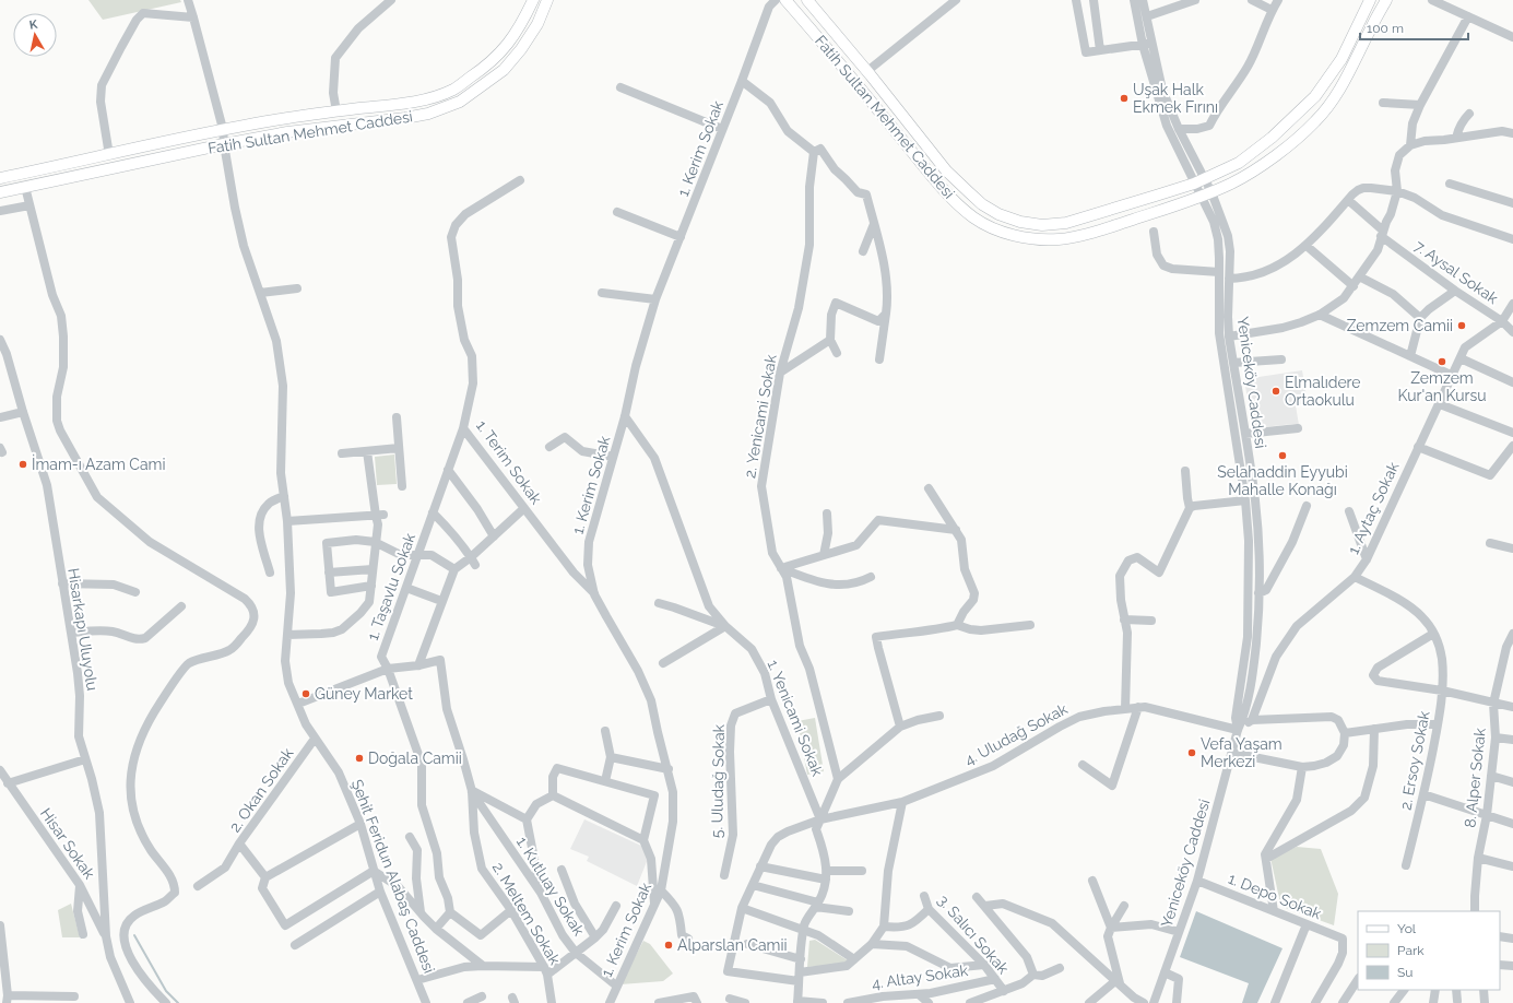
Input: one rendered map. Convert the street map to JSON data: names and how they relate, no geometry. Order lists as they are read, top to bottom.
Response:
{
  "streets": {
    "main road": ["Fatih Sultan Mehmet Caddesi"],
    "street": [
      "1. Kerim Sokak",
      "7. Aysal Sokak",
      "Yeniceköy Caddesi",
      "2. Yenicami Sokak",
      "1. Terim Sokak",
      "1. Aytaç Sokak",
      "1. Taşavlu Sokak",
      "Hisarkapı Uluyolu",
      "1. Yenicami Sokak",
      "4. Uludağ Sokak",
      "2. Ersoy Sokak",
      "8. Alper Sokak",
      "5. Uludağ Sokak",
      "2. Okan Sokak",
      "Hisar Sokak",
      "Şehit Feridun Alabaş Caddesi",
      "1. Kutluay Sokak",
      "1. Depo Sokak",
      "2. Meltem Sokak",
      "3. Salıcı Sokak",
      "4. Altay Sokak"
    ]
  },
  "crossings": [
    ["Fatih Sultan Mehmet Caddesi", "Yeniceköy Caddesi"],
    ["Fatih Sultan Mehmet Caddesi", "Şehit Feridun Alabaş Caddesi"],
    ["1. Kerim Sokak", "1. Terim Sokak"],
    ["1. Kerim Sokak", "1. Yenicami Sokak"],
    ["1. Kerim Sokak", "1. Kutluay Sokak"],
    ["7. Aysal Sokak", "1. Aytaç Sokak"],
    ["Yeniceköy Caddesi", "4. Uludağ Sokak"],
    ["Yeniceköy Caddesi", "1. Depo Sokak"],
    ["1. Terim Sokak", "1. Taşavlu Sokak"],
    ["1. Aytaç Sokak", "2. Ersoy Sokak"],
    ["Hisarkapı Uluyolu", "Hisar Sokak"],
    ["1. Yenicami Sokak", "4. Uludağ Sokak"],
    ["1. Yenicami Sokak", "5. Uludağ Sokak"],
    ["2. Okan Sokak", "Şehit Feridun Alabaş Caddesi"],
    ["1. Kutluay Sokak", "2. Meltem Sokak"],
    ["3. Salıcı Sokak", "4. Altay Sokak"]
  ],
  "places": [
    "Uşak Halk Ekmek Fırını",
    "Zemzem Camii",
    "Zemzem Kur'an Kursu",
    "Elmalıdere Ortaokulu",
    "Selahaddin Eyyubi Mahalle Konağı",
    "İmam-ı Azam Cami",
    "Güney Market",
    "Vefa Yaşam Merkezi",
    "Doğala Camii",
    "Alparslan Camii"
  ],
  "legend": ["Yol", "Park", "Su"],
  "scale_bar": "100 m",
  "north": "top"
}
